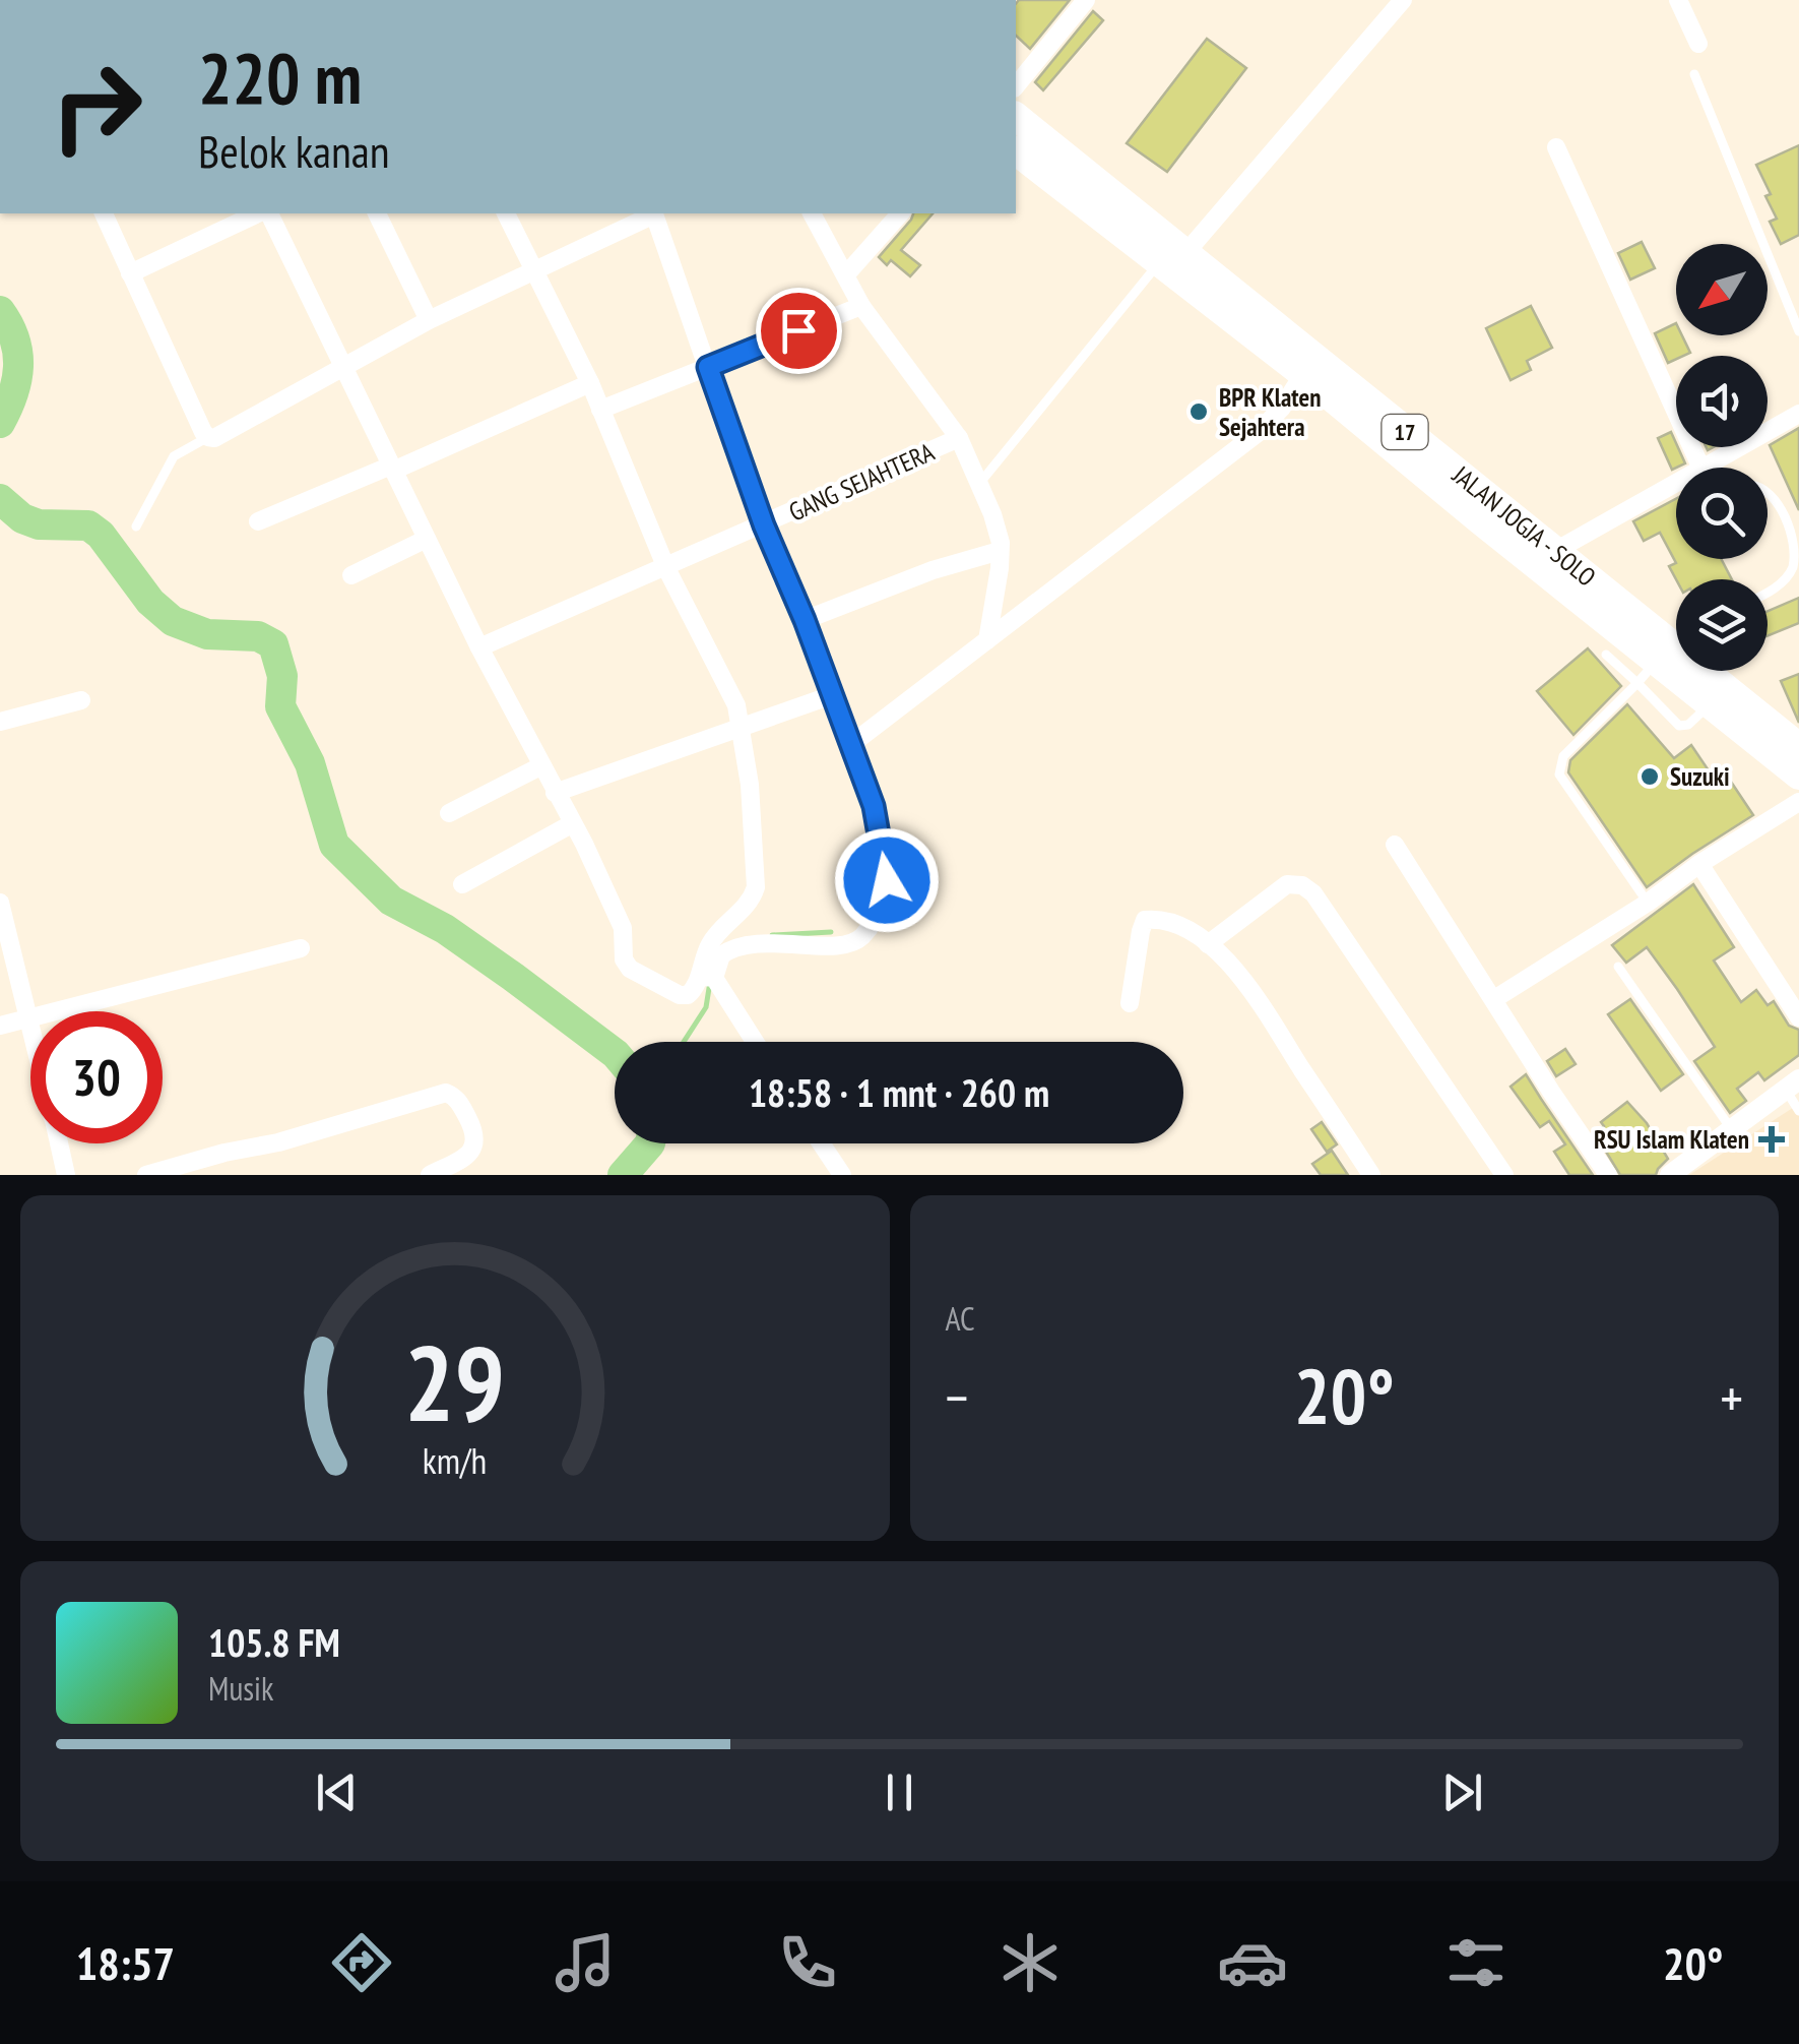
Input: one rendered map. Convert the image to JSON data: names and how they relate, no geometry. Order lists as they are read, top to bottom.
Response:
{
  "streets": {
    "highway": ["17", "JALAN JOGJA - SOLO"],
    "street": ["GANG SEJAHTERA"]
  },
  "places": {
    "other": ["BPR Klaten Sejahtera", "Suzuki"],
    "health": ["RSU Islam Klaten"]
  },
  "north": "bottom left",
  "page": {
    "turn": ["220 m", "Belok kanan"],
    "limit": "30",
    "trip": "18:58 · 1 mnt · 260 m",
    "tile": "AC",
    "heat": ["−", "20°", "+"],
    "song": ["105.8 FM", "Musik"],
    "tabs": ["18:57", "20°"],
    "gauge": ["29", "km/h"]
  }
}
